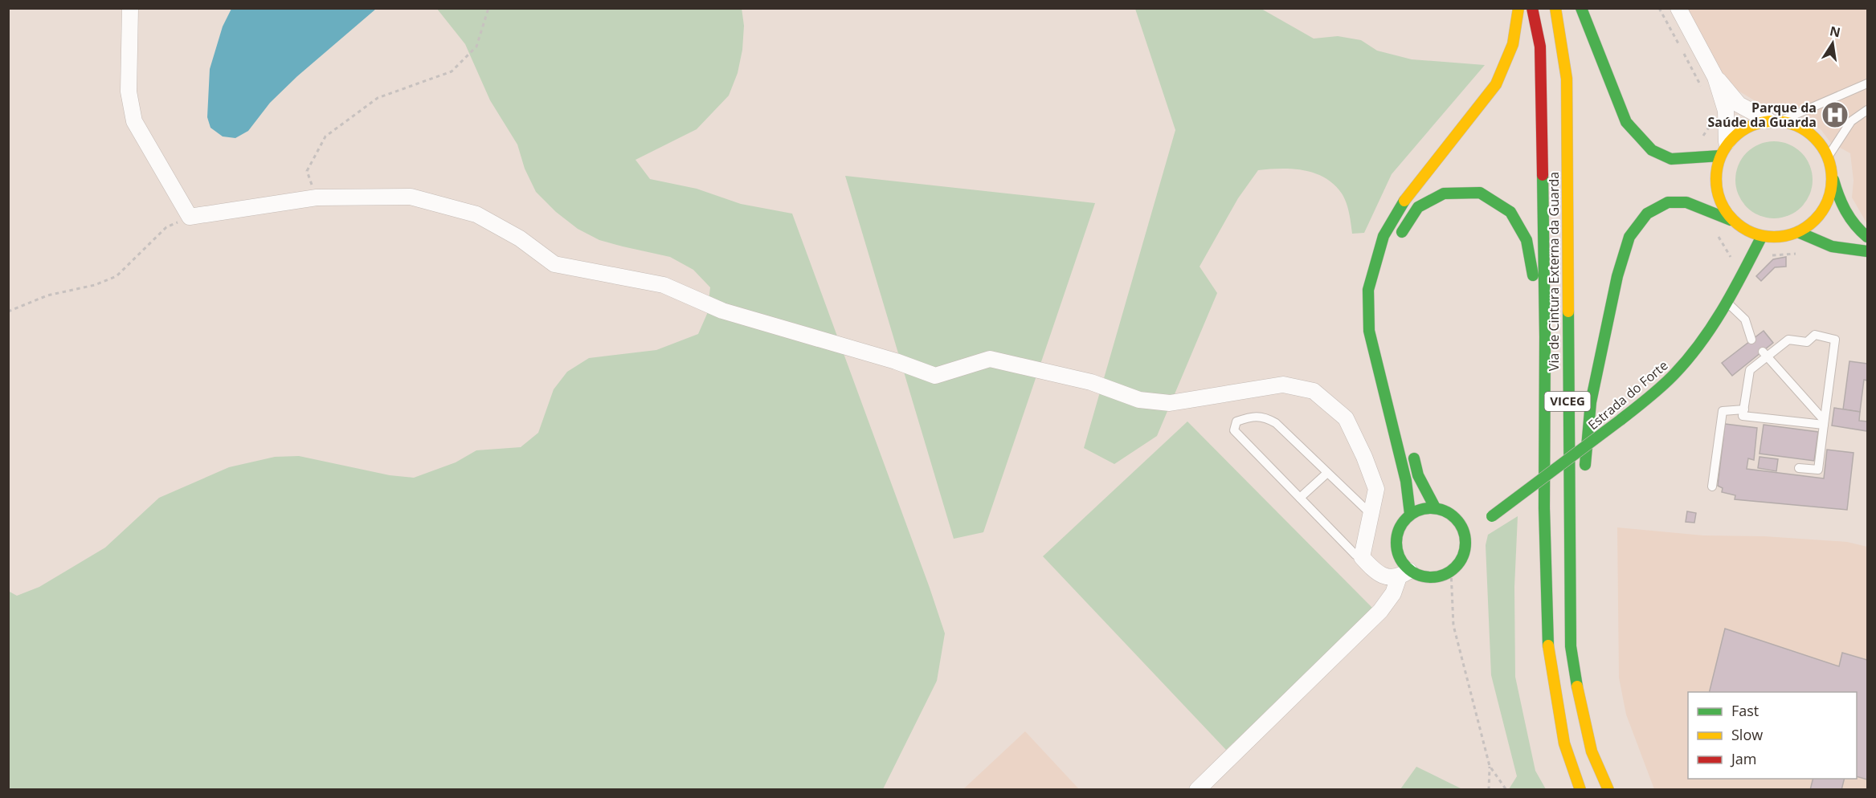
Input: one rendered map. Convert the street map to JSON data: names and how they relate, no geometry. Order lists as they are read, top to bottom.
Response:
{
  "streets": {
    "main road": ["Via de Cintura Externa da Guarda", "Estrada do Forte", "VICEG"]
  },
  "places": {
    "hospital": ["Parque da Saúde da Guarda"]
  },
  "legend": ["Fast", "Slow", "Jam"],
  "north": "top"
}
